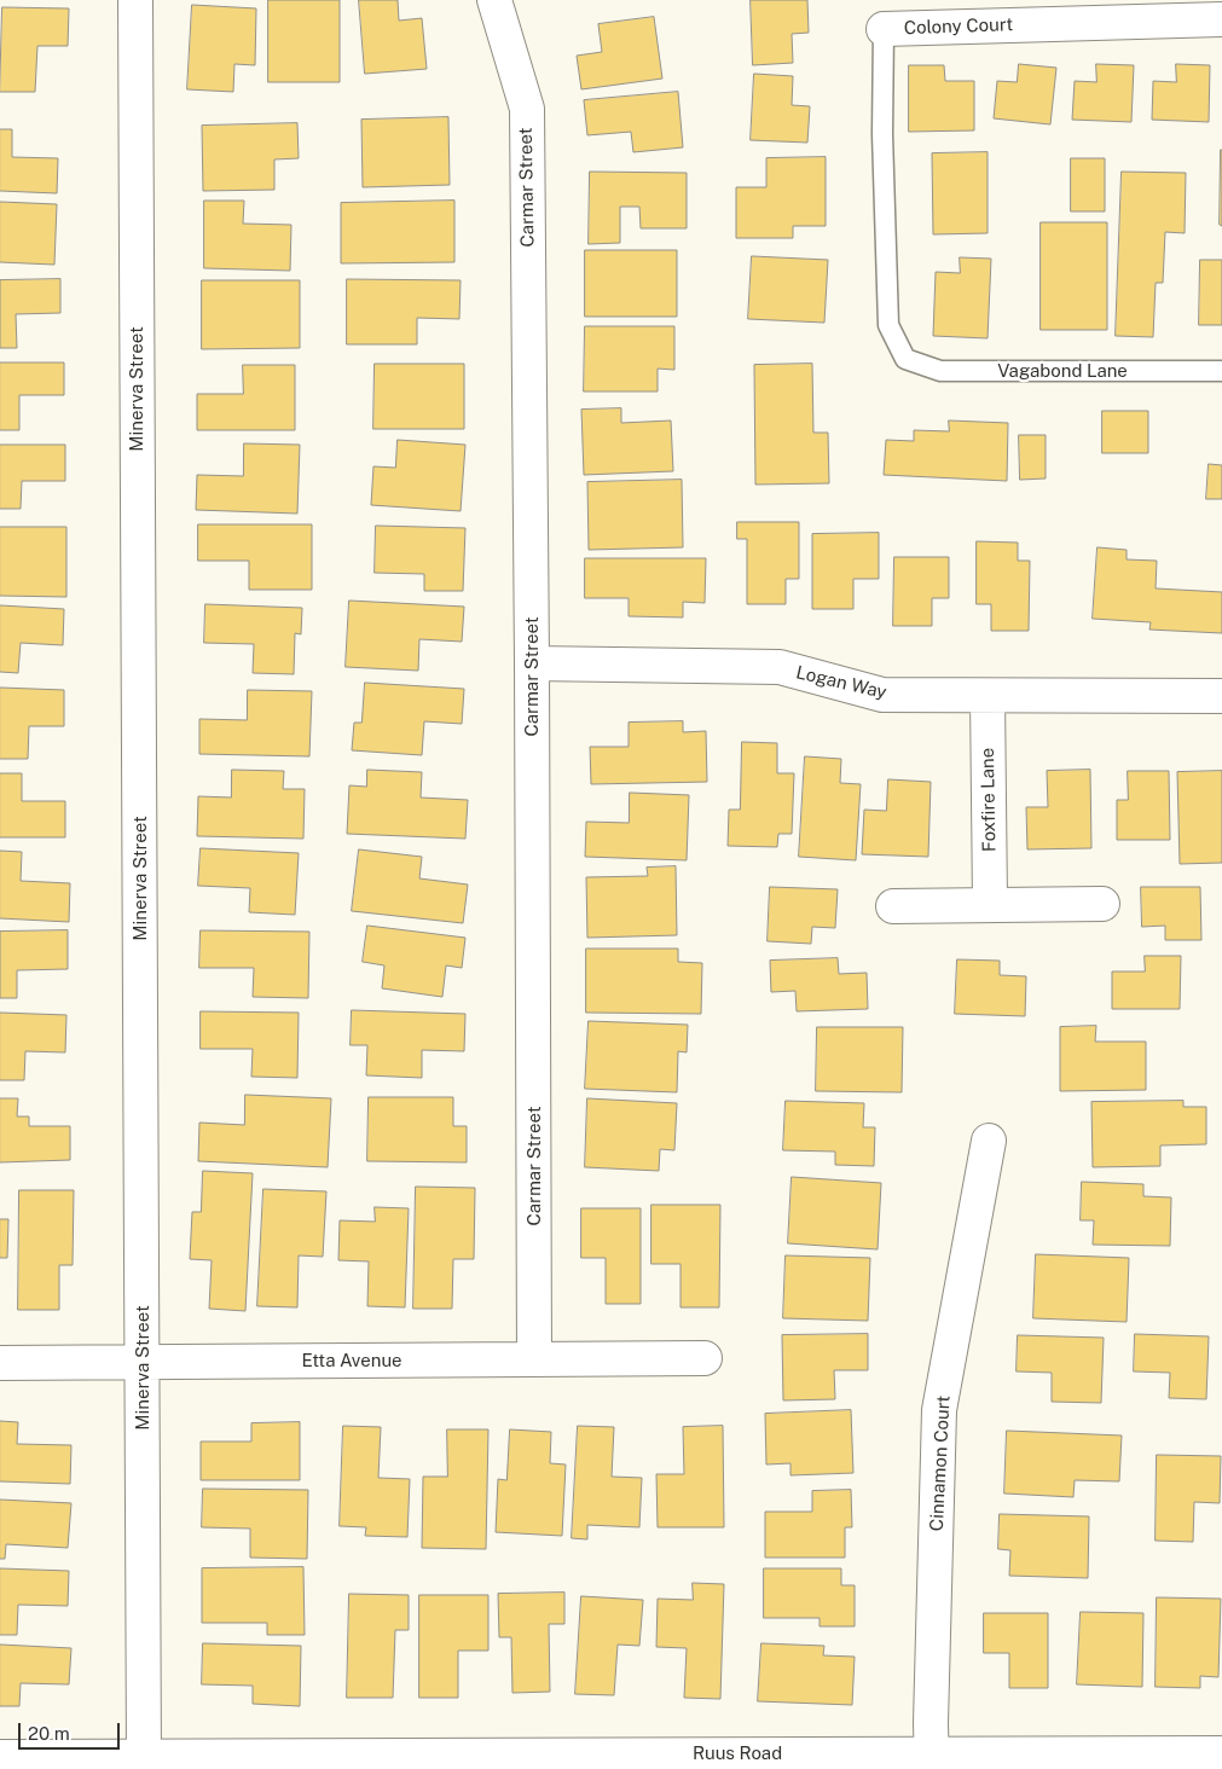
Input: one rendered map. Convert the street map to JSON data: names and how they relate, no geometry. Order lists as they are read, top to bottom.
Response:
{
  "streets": {
    "street": [
      "Colony Court",
      "Carmar Street",
      "Minerva Street",
      "Logan Way",
      "Foxfire Lane",
      "Etta Avenue",
      "Cinnamon Court",
      "Ruus Road"
    ],
    "lane": ["Vagabond Lane"]
  },
  "crossings": [
    ["Colony Court", "Vagabond Lane"],
    ["Carmar Street", "Logan Way"],
    ["Carmar Street", "Etta Avenue"],
    ["Minerva Street", "Etta Avenue"],
    ["Minerva Street", "Ruus Road"],
    ["Logan Way", "Foxfire Lane"],
    ["Cinnamon Court", "Ruus Road"]
  ],
  "scale_bar": "20 m"
}
